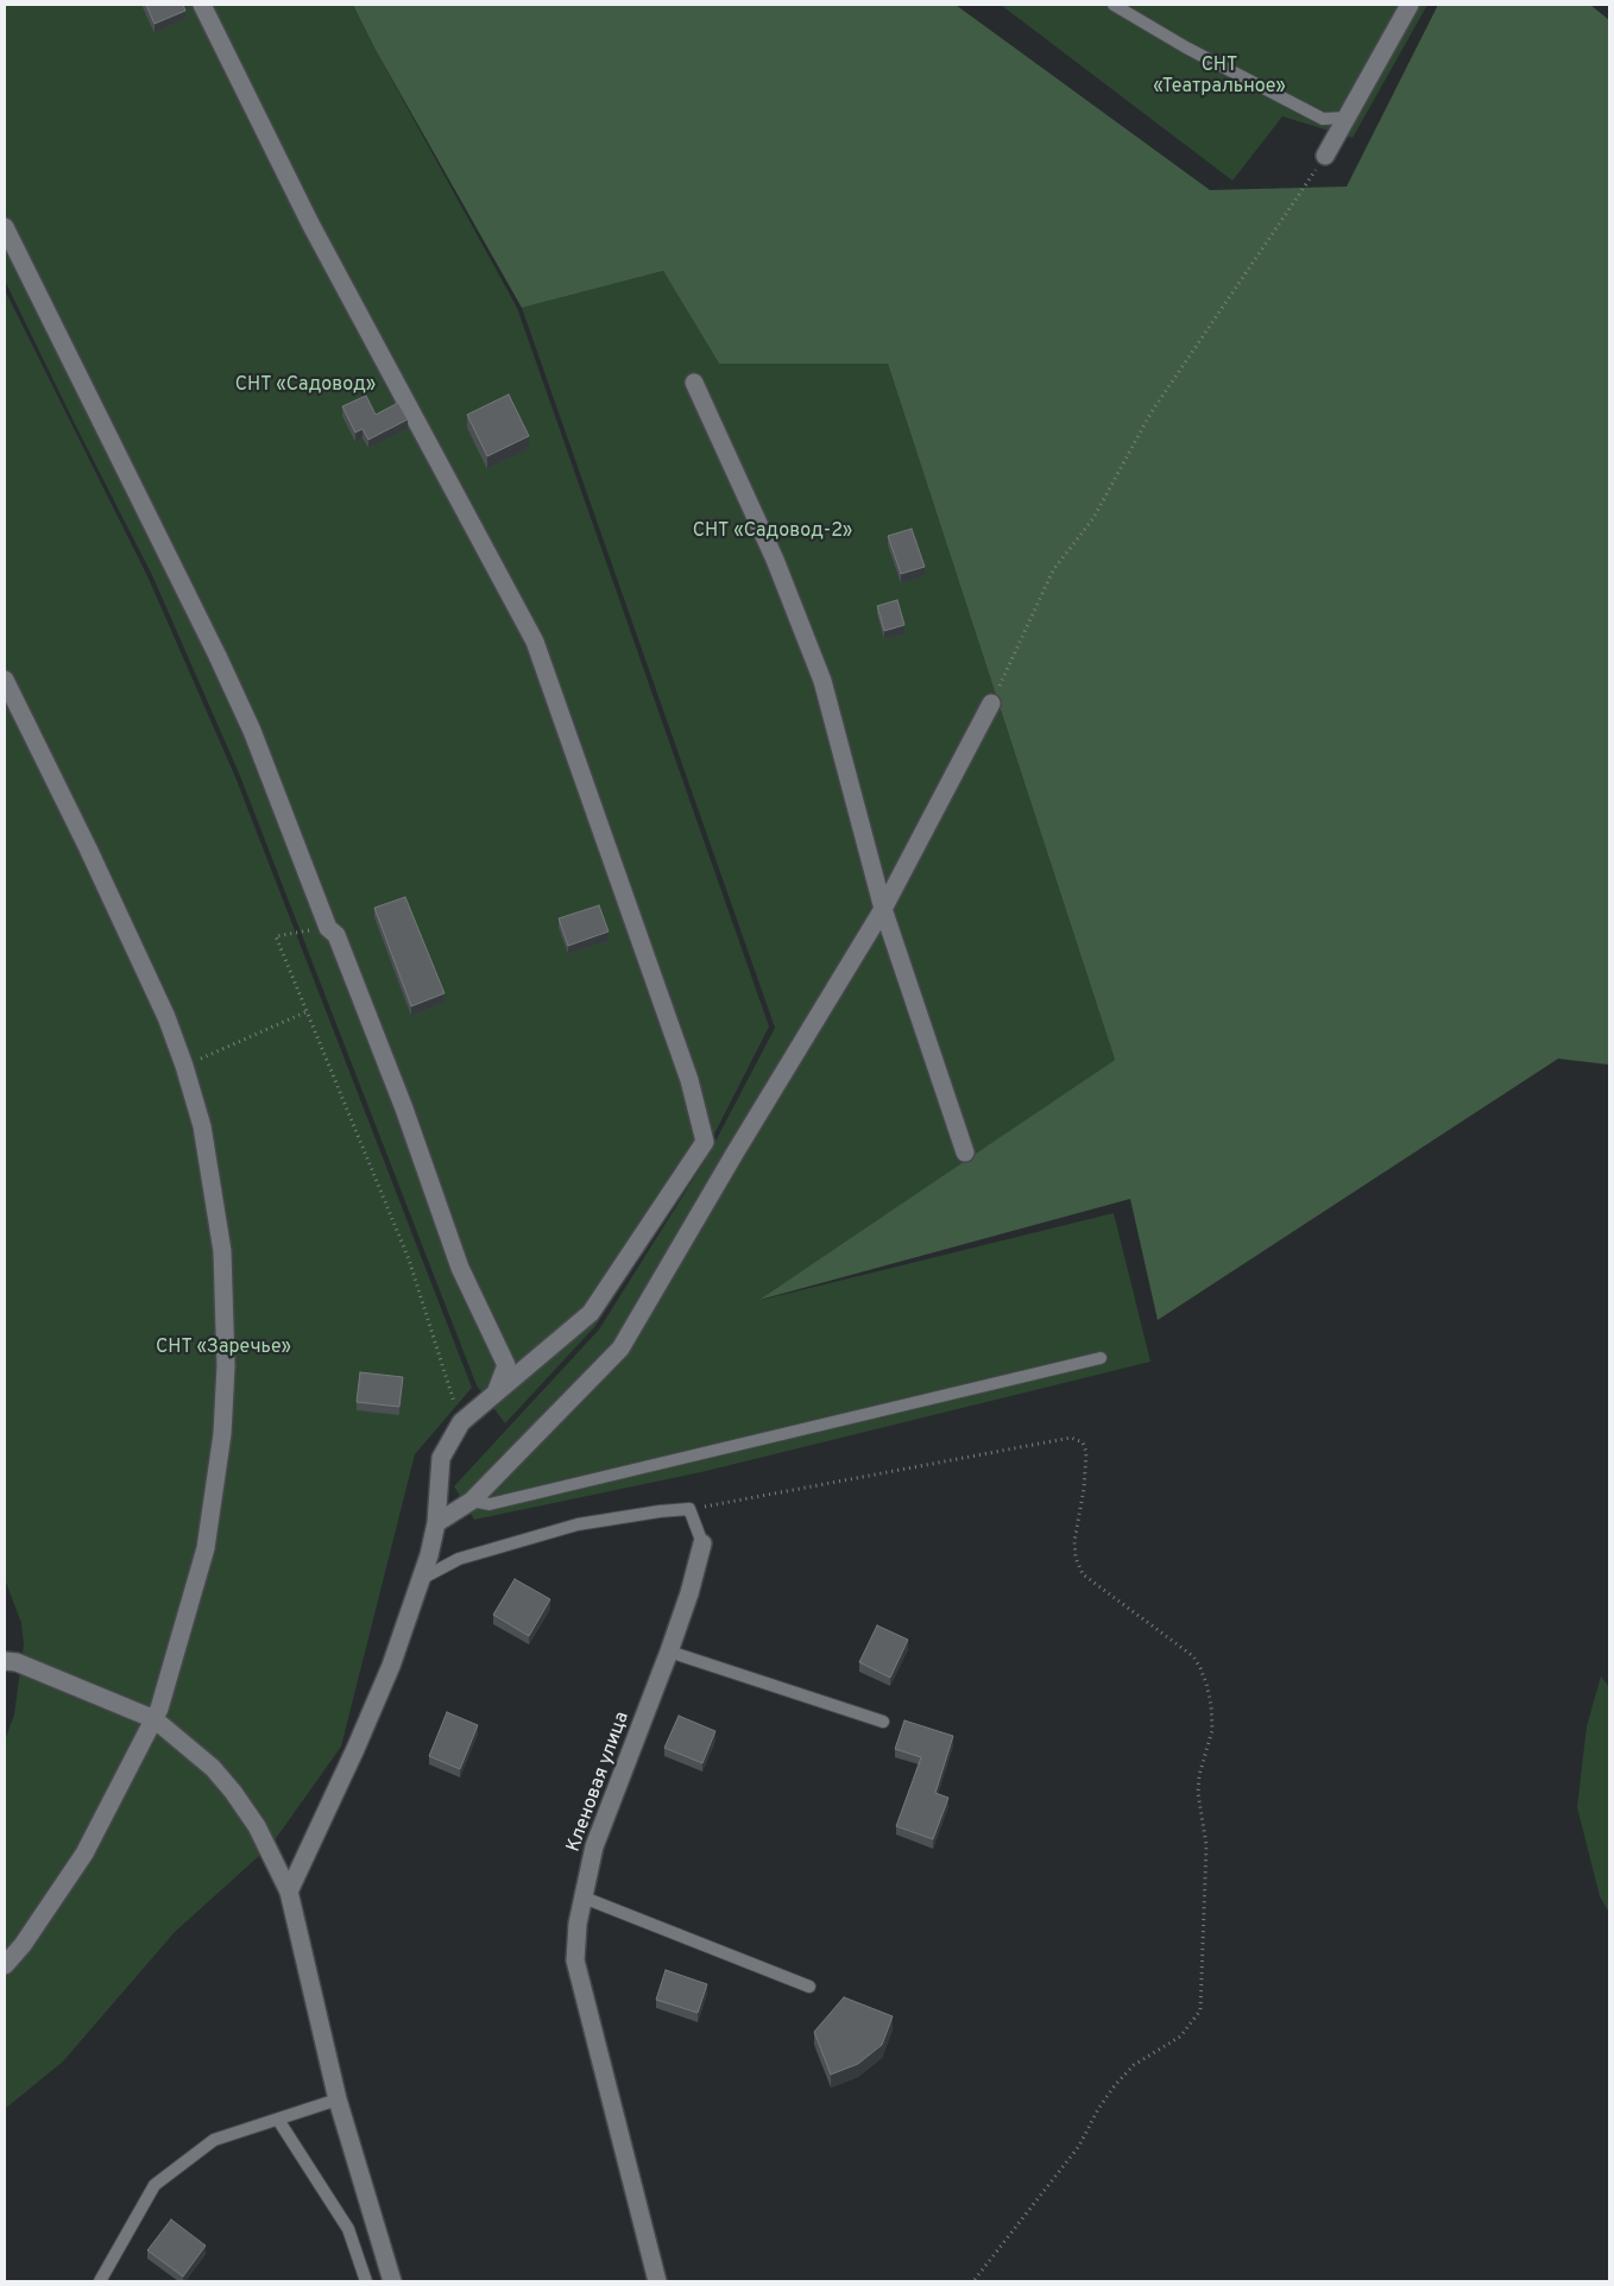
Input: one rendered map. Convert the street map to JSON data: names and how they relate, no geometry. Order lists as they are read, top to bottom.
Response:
{
  "streets": {
    "street": ["Кленовая улица"]
  },
  "parks": [
    "СНТ «Театральное»",
    "СНТ «Садовод»",
    "СНТ «Садовод-2»",
    "СНТ «Заречье»"
  ]
}
